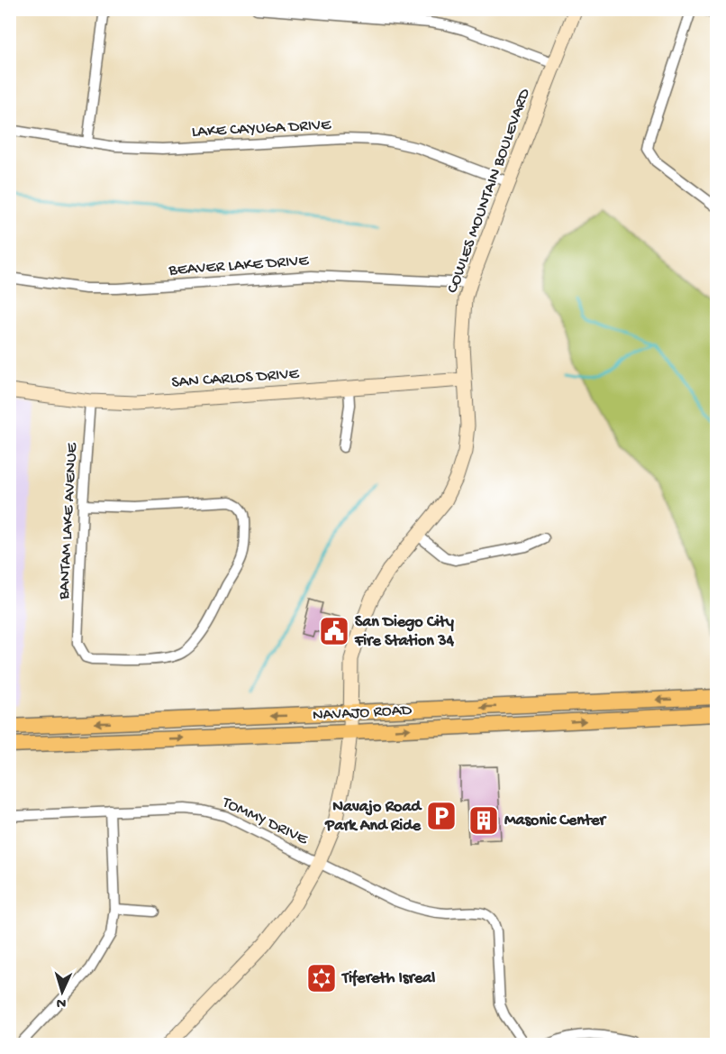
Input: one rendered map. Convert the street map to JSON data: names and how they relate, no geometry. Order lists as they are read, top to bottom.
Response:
{
  "streets": {
    "main road": ["NAVAJO ROAD"],
    "street": [
      "LAKE CAYUGA DRIVE",
      "COWLES MOUNTAIN BOULEVARD",
      "BEAVER LAKE DRIVE",
      "SAN CARLOS DRIVE",
      "BANTAM LAKE AVENUE",
      "TOMMY DRIVE"
    ]
  },
  "crossings": [
    ["LAKE CAYUGA DRIVE", "COWLES MOUNTAIN BOULEVARD"],
    ["COWLES MOUNTAIN BOULEVARD", "BEAVER LAKE DRIVE"],
    ["COWLES MOUNTAIN BOULEVARD", "SAN CARLOS DRIVE"],
    ["COWLES MOUNTAIN BOULEVARD", "NAVAJO ROAD"],
    ["COWLES MOUNTAIN BOULEVARD", "TOMMY DRIVE"],
    ["SAN CARLOS DRIVE", "BANTAM LAKE AVENUE"]
  ],
  "places": {
    "public building": ["San Diego City Fire Station 34"],
    "parking": ["Navajo Road Park And Ride"],
    "building": ["Masonic Center"],
    "synagogue": ["Tifereth Isreal"]
  },
  "north": "bottom"
}
